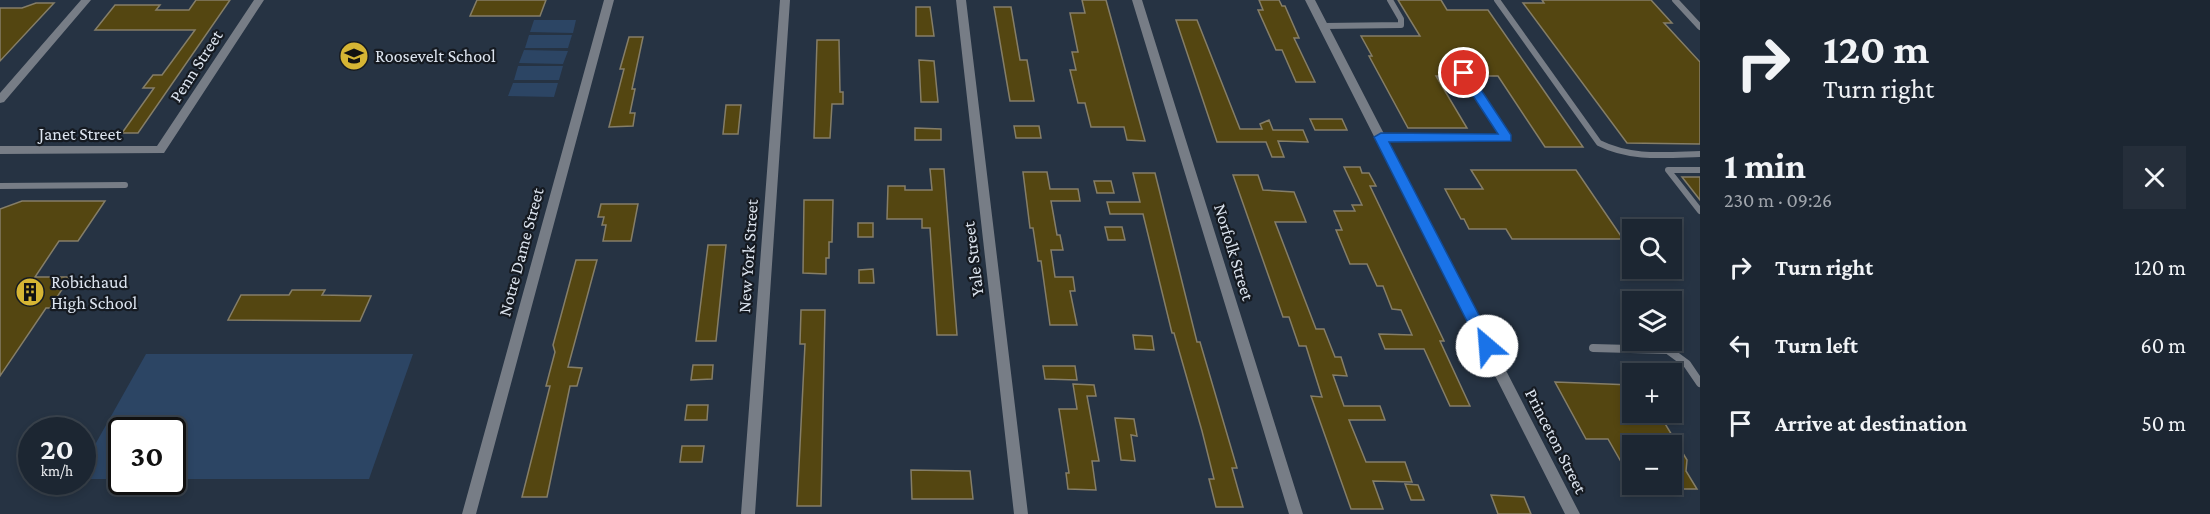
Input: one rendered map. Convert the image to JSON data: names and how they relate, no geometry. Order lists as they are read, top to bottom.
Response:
{
  "streets": {
    "street": [
      "Penn Street",
      "Janet Street",
      "Notre Dame Street",
      "Norfolk Street",
      "New York Street",
      "Yale Street",
      "Princeton Street"
    ]
  },
  "crossings": [
    ["Penn Street", "Janet Street"]
  ],
  "places": {
    "school or university": ["Roosevelt School"],
    "building": ["Robichaud High School"]
  },
  "page": {
    "turn": ["120 m", "Turn right"],
    "heading": ["1 min", "230 m · 09:26"],
    "map_buttons": ["+", "−"],
    "list": [
      {
        "name": "Turn right",
        "value": "120 m"
      },
      {
        "name": "Turn left",
        "value": "60 m"
      },
      {
        "name": "Arrive at destination",
        "value": "50 m"
      }
    ],
    "speed": "20 km/h",
    "limit": "30"
  }
}
